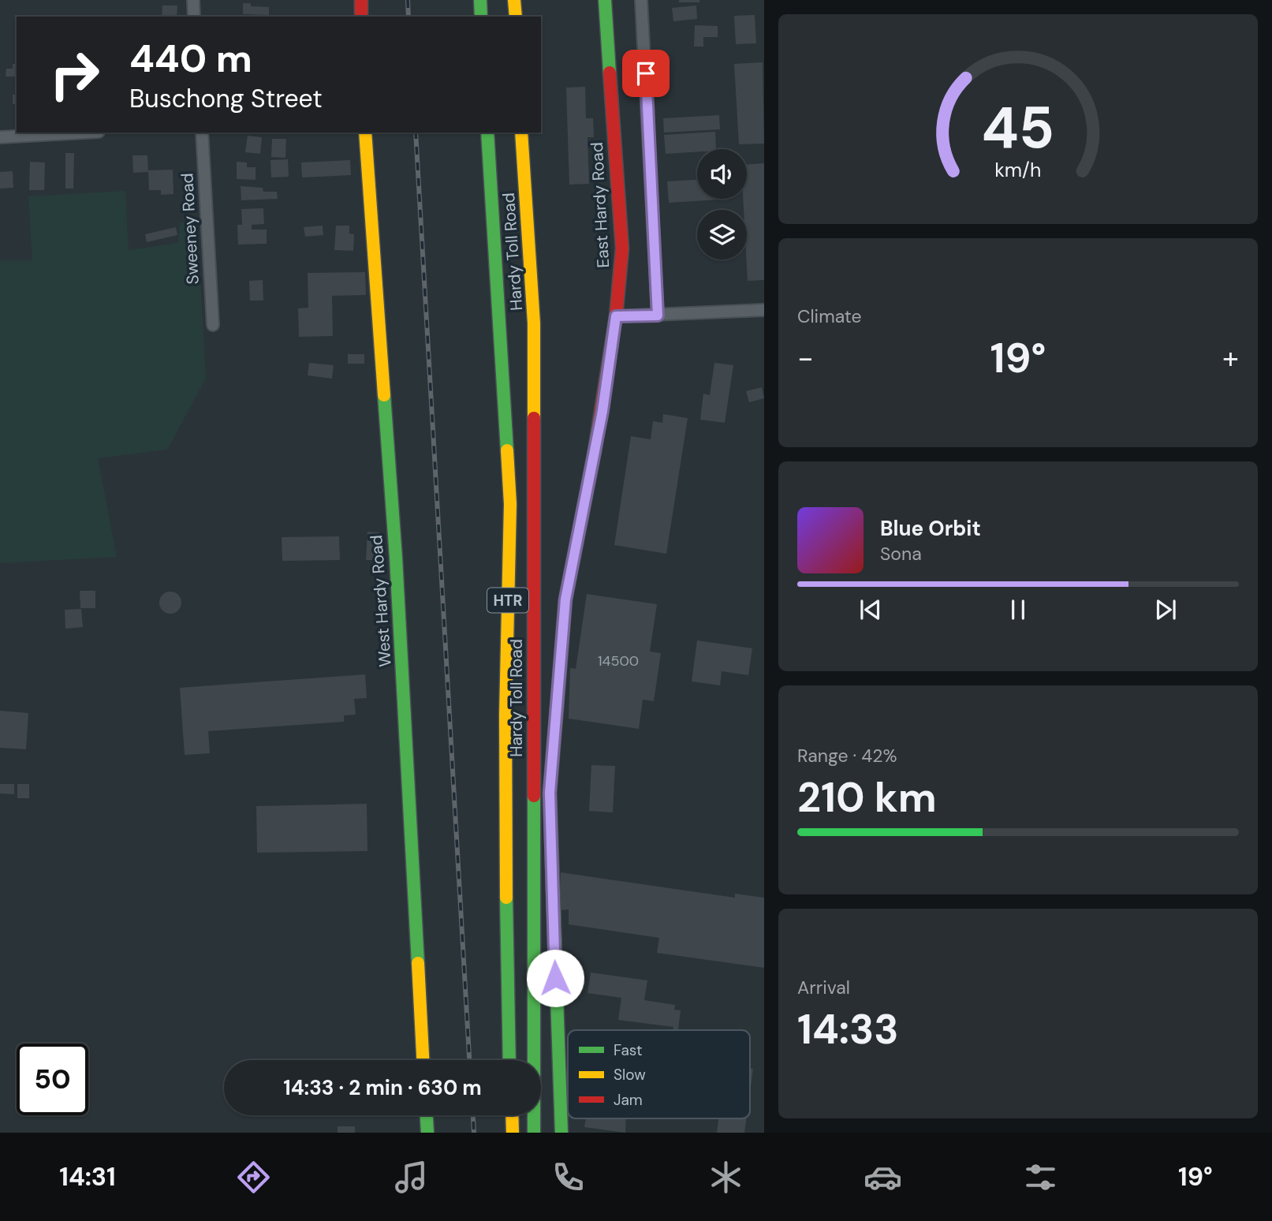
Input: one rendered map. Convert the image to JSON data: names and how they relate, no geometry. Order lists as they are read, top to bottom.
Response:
{
  "streets": {
    "main road": [
      "East Hardy Road",
      "Hardy Toll Road",
      "HTR",
      "West Hardy Road"
    ],
    "street": ["Sweeney Road"]
  },
  "house_numbers": ["14500"],
  "legend": ["Fast", "Slow", "Jam"],
  "page": {
    "turn": ["440 m", "Buschong Street"],
    "tile": [
      "Climate",
      ["Range · 42%", "210 km"],
      ["Arrival", "14:33"]
    ],
    "heat": ["−", "19°", "+"],
    "song": ["Blue Orbit", "Sona"],
    "limit": "50",
    "trip": "14:33 · 2 min · 630 m",
    "tabs": ["14:31", "19°"],
    "gauge": ["45", "km/h"]
  }
}
